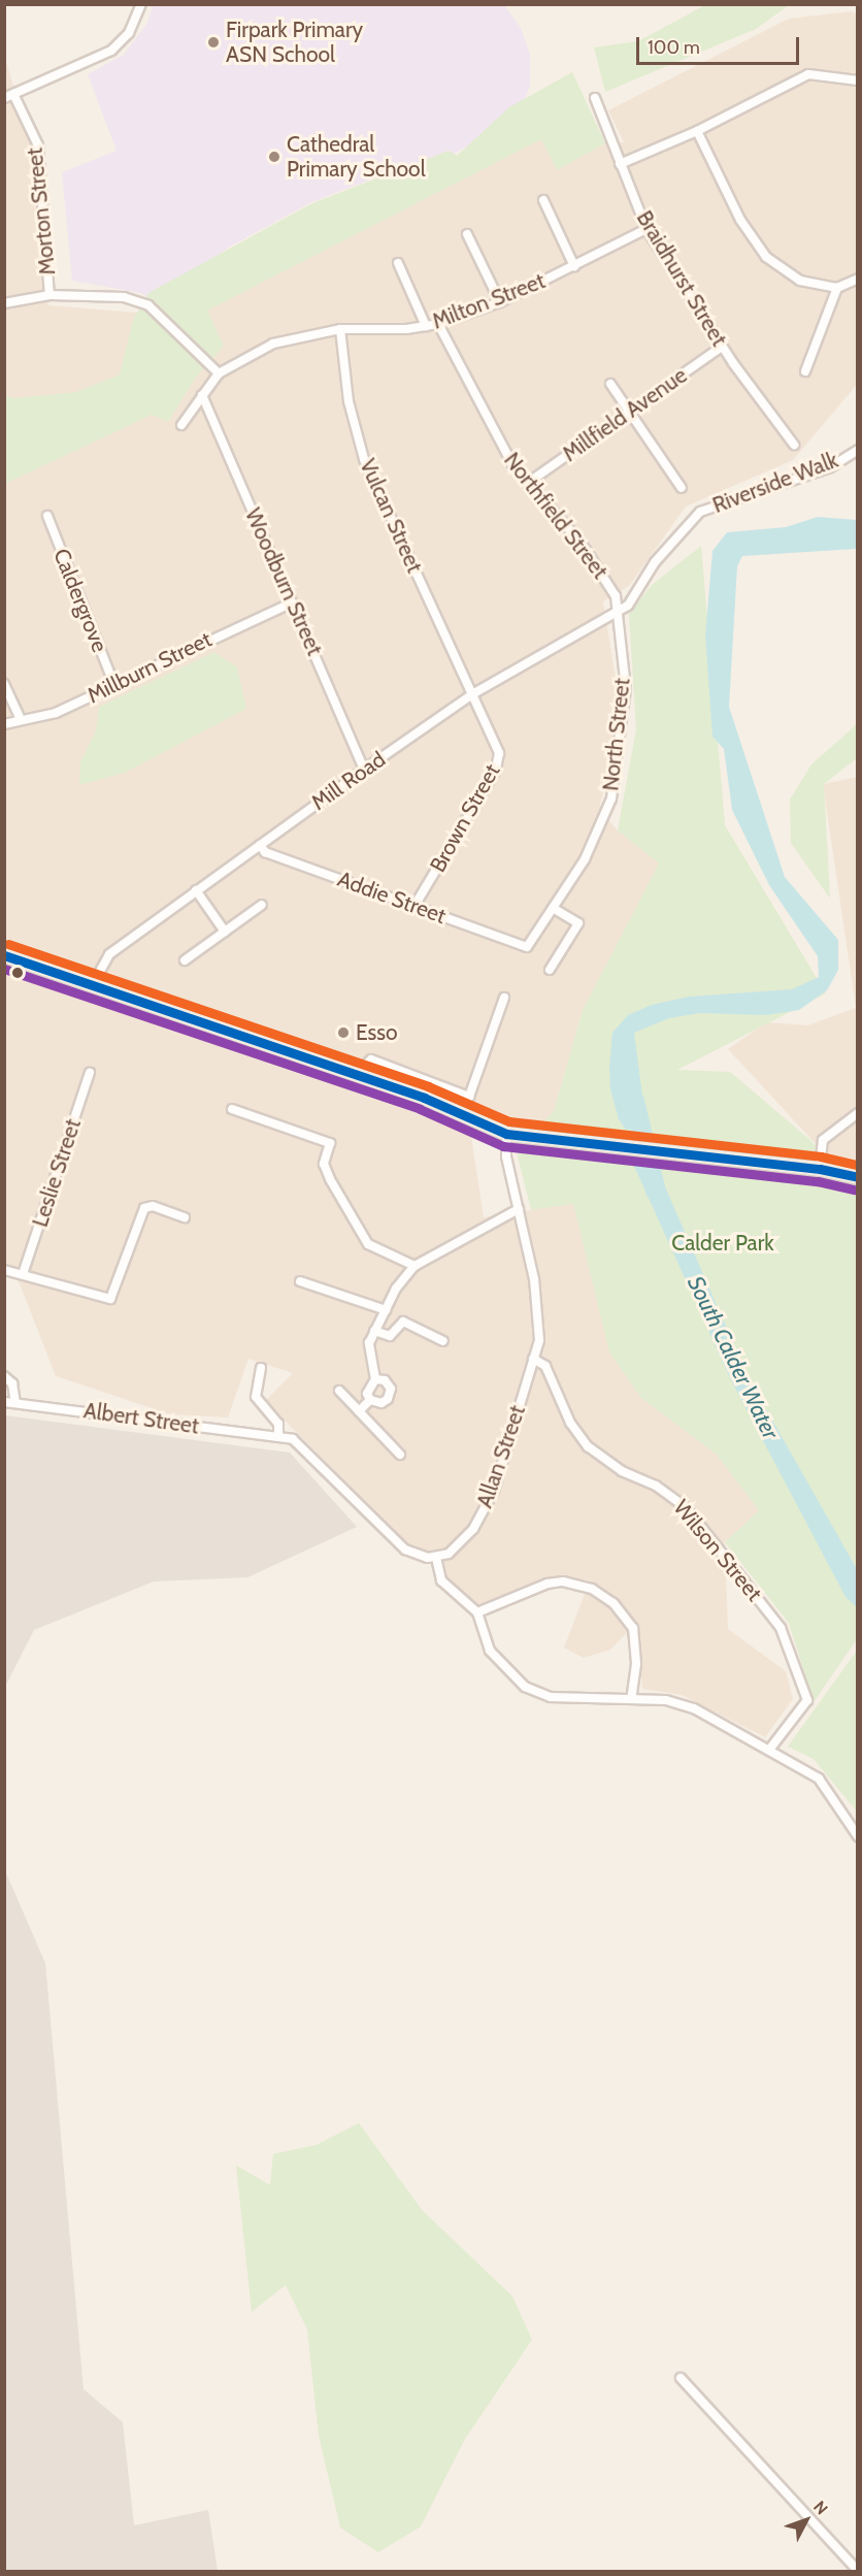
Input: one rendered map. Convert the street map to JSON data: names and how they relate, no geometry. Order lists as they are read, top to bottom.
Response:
{
  "streets": {
    "street": [
      "Morton Street",
      "Braidhurst Street",
      "Milton Street",
      "Millfield Avenue",
      "Riverside Walk",
      "Vulcan Street",
      "Northfield Street",
      "Woodburn Street",
      "Caldergrove",
      "Millburn Street",
      "North Street",
      "Mill Road",
      "Brown Street",
      "Addie Street",
      "Leslie Street",
      "Albert Street",
      "Allan Street",
      "Wilson Street"
    ]
  },
  "crossings": [
    ["Braidhurst Street", "Milton Street"],
    ["Braidhurst Street", "Millfield Avenue"],
    ["Milton Street", "Vulcan Street"],
    ["Milton Street", "Northfield Street"],
    ["Milton Street", "Woodburn Street"],
    ["Millfield Avenue", "Northfield Street"],
    ["Riverside Walk", "Mill Road"],
    ["Vulcan Street", "Mill Road"],
    ["Vulcan Street", "Brown Street"],
    ["Northfield Street", "North Street"],
    ["Northfield Street", "Mill Road"],
    ["Woodburn Street", "Millburn Street"],
    ["Woodburn Street", "Mill Road"],
    ["Caldergrove", "Millburn Street"],
    ["North Street", "Mill Road"],
    ["North Street", "Addie Street"],
    ["Mill Road", "Brown Street"],
    ["Mill Road", "Addie Street"],
    ["Brown Street", "Addie Street"],
    ["Allan Street", "Wilson Street"]
  ],
  "water": ["South Calder Water"],
  "parks": ["Calder Park"],
  "places": ["Firpark Primary ASN School", "Cathedral Primary School", "Esso"],
  "scale_bar": "100 m",
  "north": "top right"
}
